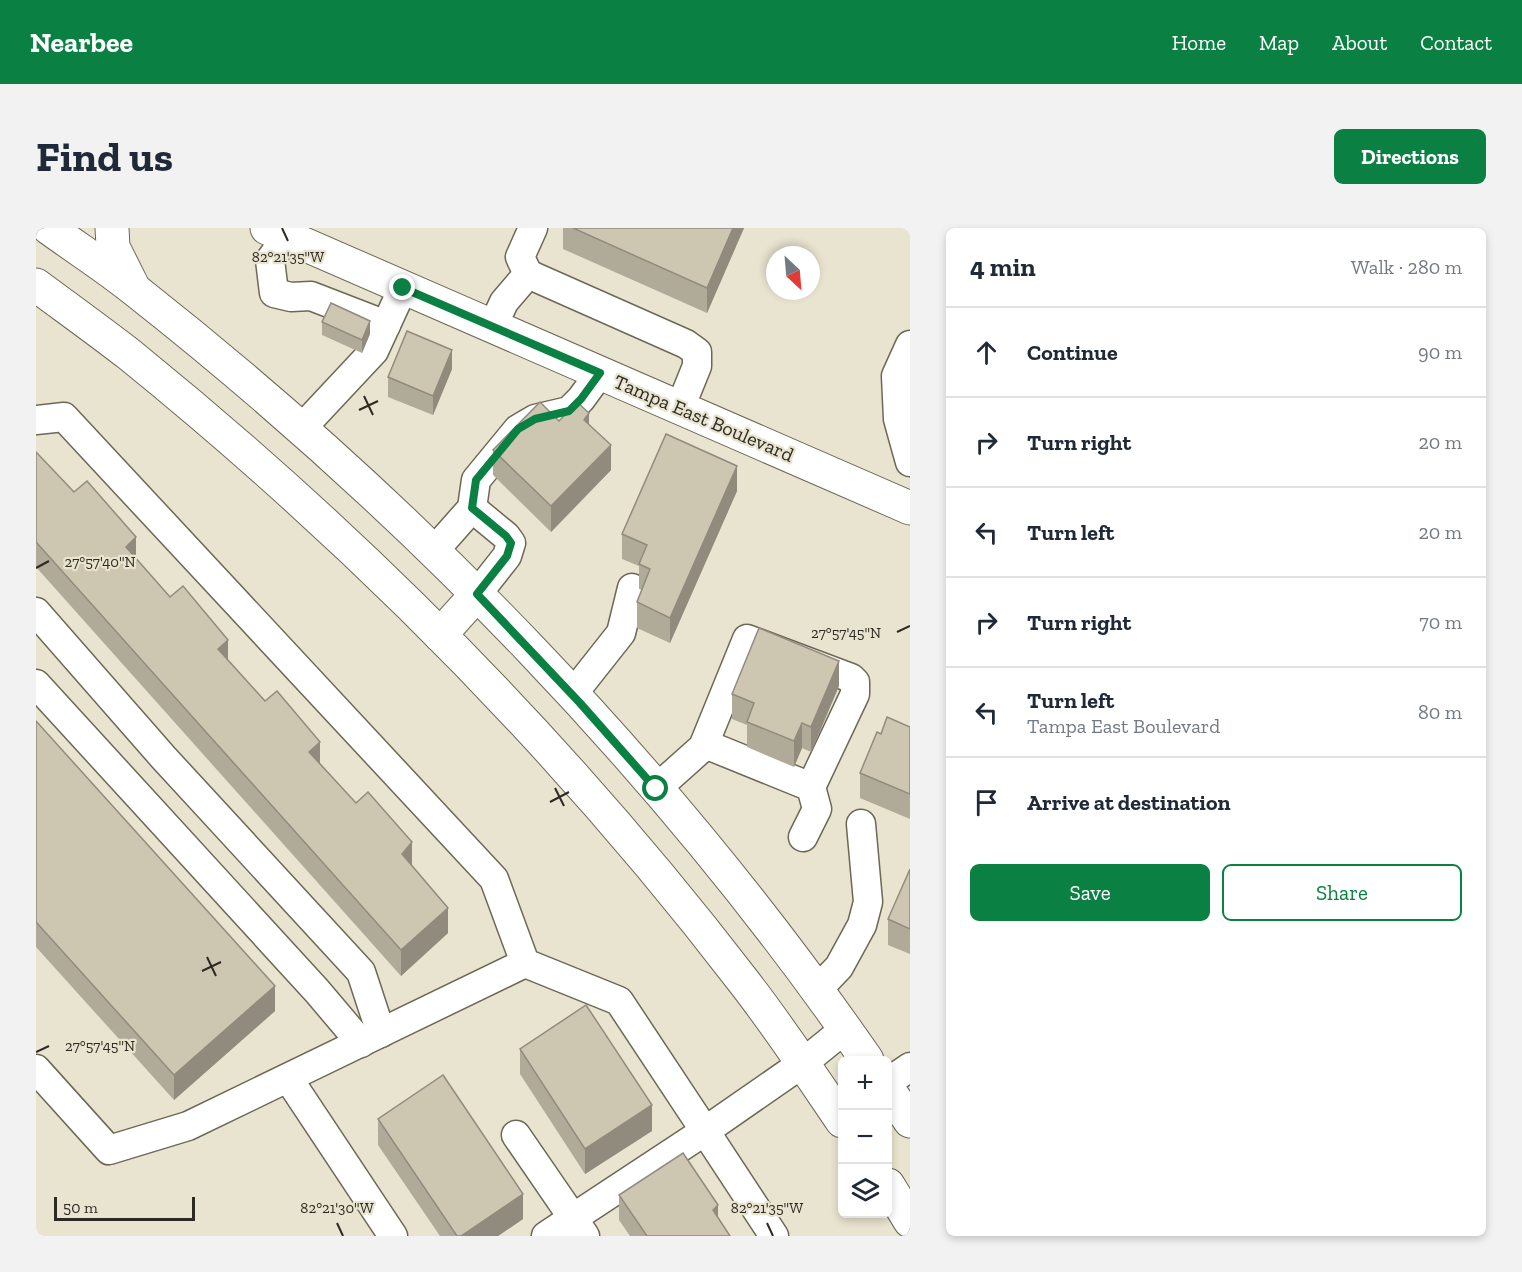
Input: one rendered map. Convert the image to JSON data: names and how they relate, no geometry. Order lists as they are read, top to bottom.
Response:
{
  "streets": {
    "main road": ["Tampa East Boulevard"]
  },
  "scale_bar": "50 m",
  "north": "bottom right",
  "page": {
    "header": "Nearbee",
    "nav": [
      "Home",
      "Map",
      "About",
      "Contact"
    ],
    "buttons": [
      "Directions",
      ["Save", "Share"]
    ],
    "title": "Find us",
    "heading": ["4 min", "Walk · 280 m"],
    "list": [
      ["Continue", "90 m"],
      ["Turn right", "20 m"],
      ["Turn left", "20 m"],
      ["Turn right", "70 m"],
      ["Turn left", "Tampa East Boulevard", "80 m"],
      "Arrive at destination"
    ],
    "map_buttons": ["+", "−"],
    "scale": "50 m"
  },
  "coordinates": [
    "82°21'35\"W",
    "27°57'40\"N",
    "27°57'45\"N",
    "82°21'30\"W"
  ]
}
